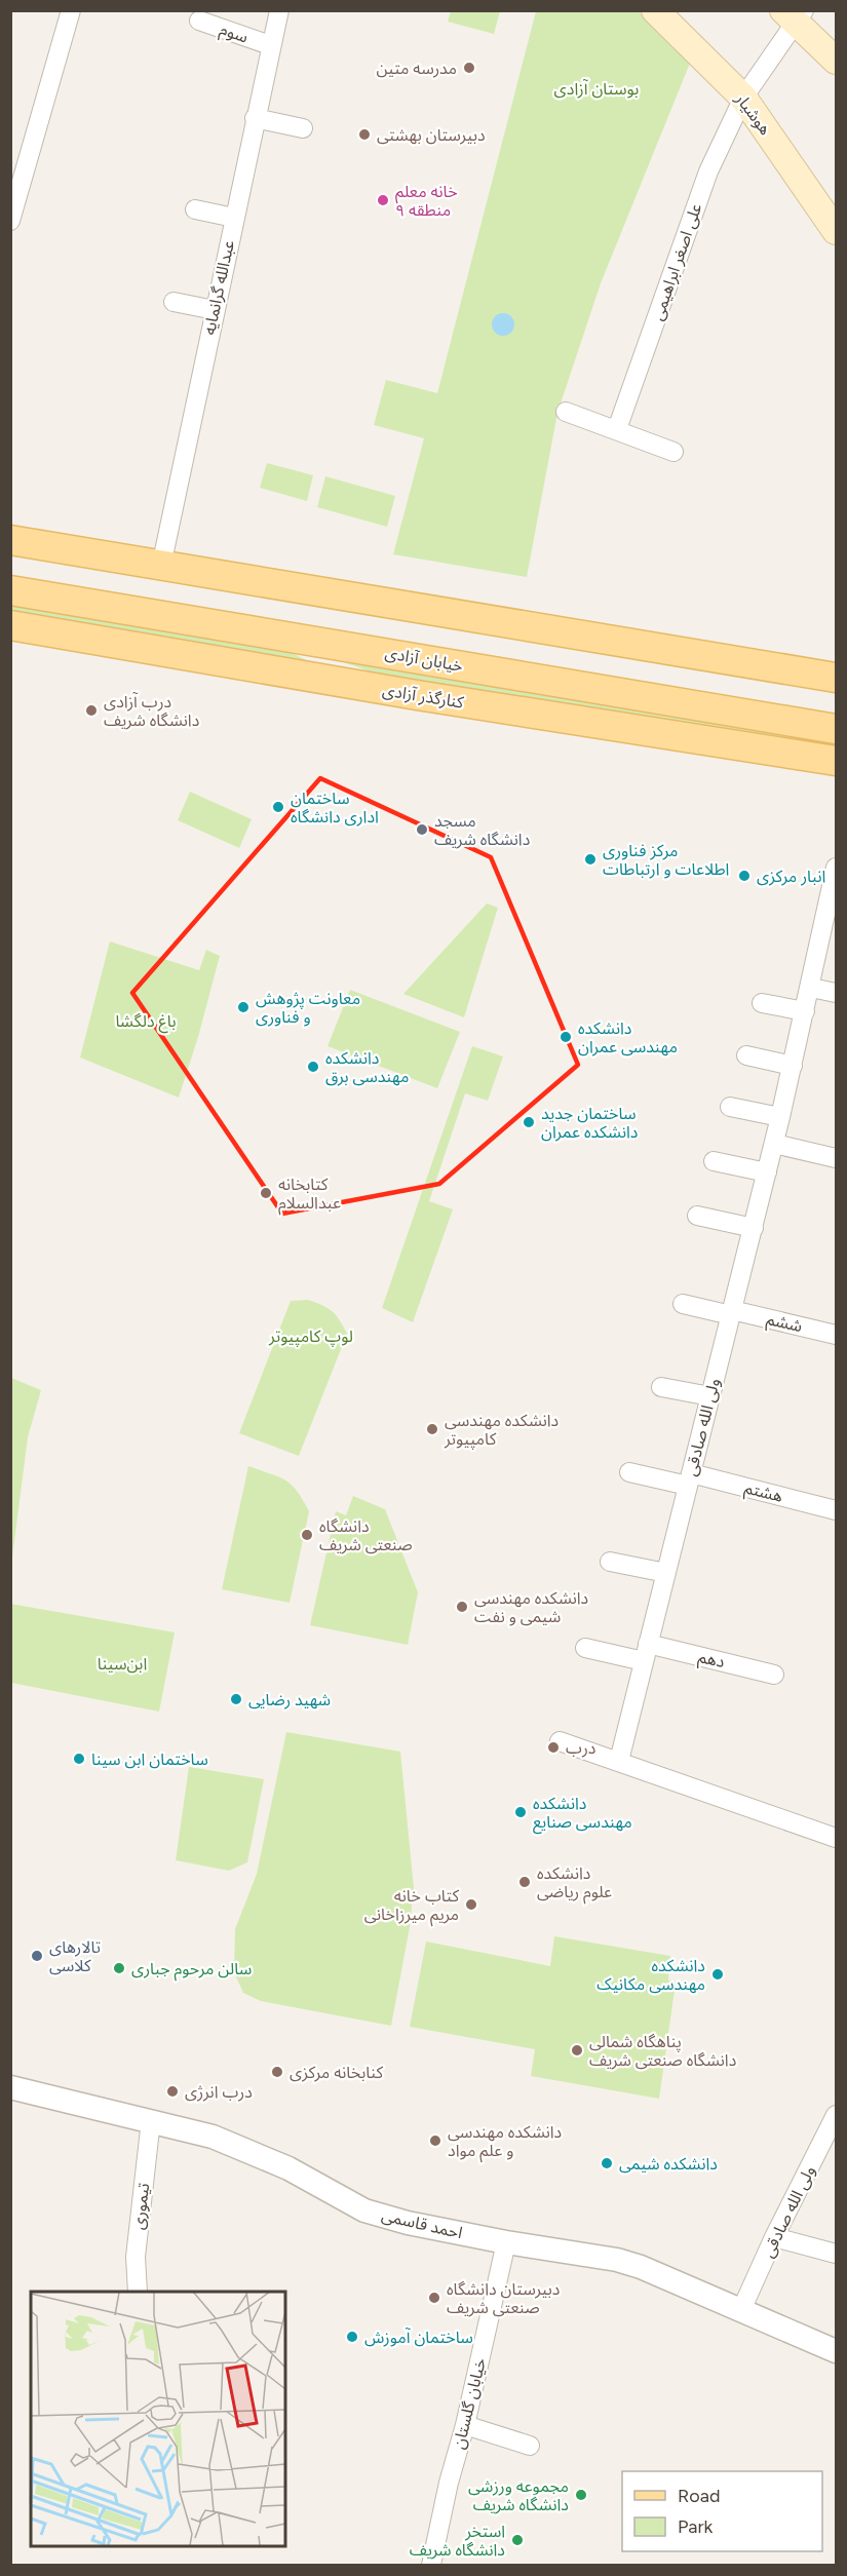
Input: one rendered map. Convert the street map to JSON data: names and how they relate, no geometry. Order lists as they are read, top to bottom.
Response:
{
  "streets": {
    "main road": ["هوشیار", "خیابان آزادی", "کنارگذر آزادی"],
    "street": [
      "سوم",
      "علی اصغر ابراهیمی",
      "عبدالله گرانمایه",
      "ششم",
      "ولی الله صادقی",
      "هشتم",
      "دهم",
      "تیموری",
      "احمد قاسمی",
      "خیابان گلستان"
    ]
  },
  "crossings": [
    ["سوم", "عبدالله گرانمایه"],
    ["هوشیار", "علی اصغر ابراهیمی"],
    ["ششم", "ولی الله صادقی"],
    ["ولی الله صادقی", "هشتم"],
    ["ولی الله صادقی", "دهم"],
    ["ولی الله صادقی", "احمد قاسمی"],
    ["تیموری", "احمد قاسمی"],
    ["احمد قاسمی", "خیابان گلستان"]
  ],
  "parks": [
    "بوستان آزادی",
    "باغ دلگشا",
    "لوپ کامپیوتر",
    "ابن‌سینا"
  ],
  "places": [
    "مدرسه متین",
    "دبیرستان بهشتی",
    "خانه معلم منطقه ۹",
    "درب آزادی دانشگاه شریف",
    "ساختمان اداری دانشگاه",
    "مسجد دانشگاه شریف",
    "مرکز فناوری اطلاعات و ارتباطات",
    "انبار مرکزی",
    "معاونت پژوهش و فناوری",
    "دانشکده مهندسی عمران",
    "دانشکده مهندسی برق",
    "ساختمان جدید دانشکده عمران",
    "کتابخانه عبدالسلام",
    "دانشکده مهندسی کامپیوتر",
    "دانشگاه صنعتی شریف",
    "دانشکده مهندسی شیمی و نفت",
    "شهید رضایی",
    "درب",
    "ساختمان ابن سینا",
    "دانشکده مهندسی صنایع",
    "دانشکده علوم ریاضی",
    "کتاب خانه مریم میرزاخانی",
    "تالارهای کلاسی",
    "سالن مرحوم جباری",
    "دانشکده مهندسی مکانیک",
    "پناهگاه شمالی دانشگاه صنعتی شریف",
    "کنابخانه مرکزی",
    "درب انرژی",
    "دانشکده مهندسی و علم مواد",
    "دانشکده شیمی",
    "دبیرستان دانشگاه صنعتی شریف",
    "ساختمان آموزش",
    "مجموعه ورزشی دانشگاه شریف",
    "استخر دانشگاه شریف"
  ],
  "legend": ["Road", "Park"]
}
